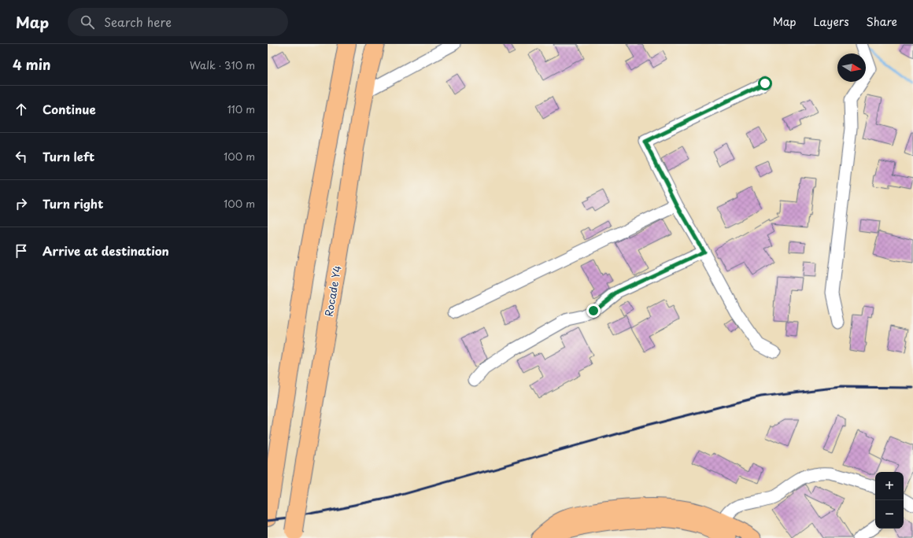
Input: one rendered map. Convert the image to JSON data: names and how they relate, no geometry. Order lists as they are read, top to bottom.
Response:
{
  "streets": {
    "highway": ["Rocade Y4"]
  },
  "north": "right",
  "page": {
    "header": "Map",
    "search": "Search here",
    "nav": ["Map", "Layers", "Share"],
    "heading": ["4 min", "Walk · 310 m"],
    "list": [
      ["Continue", "110 m"],
      ["Turn left", "100 m"],
      ["Turn right", "100 m"],
      "Arrive at destination"
    ],
    "map_buttons": ["+", "−"]
  }
}
